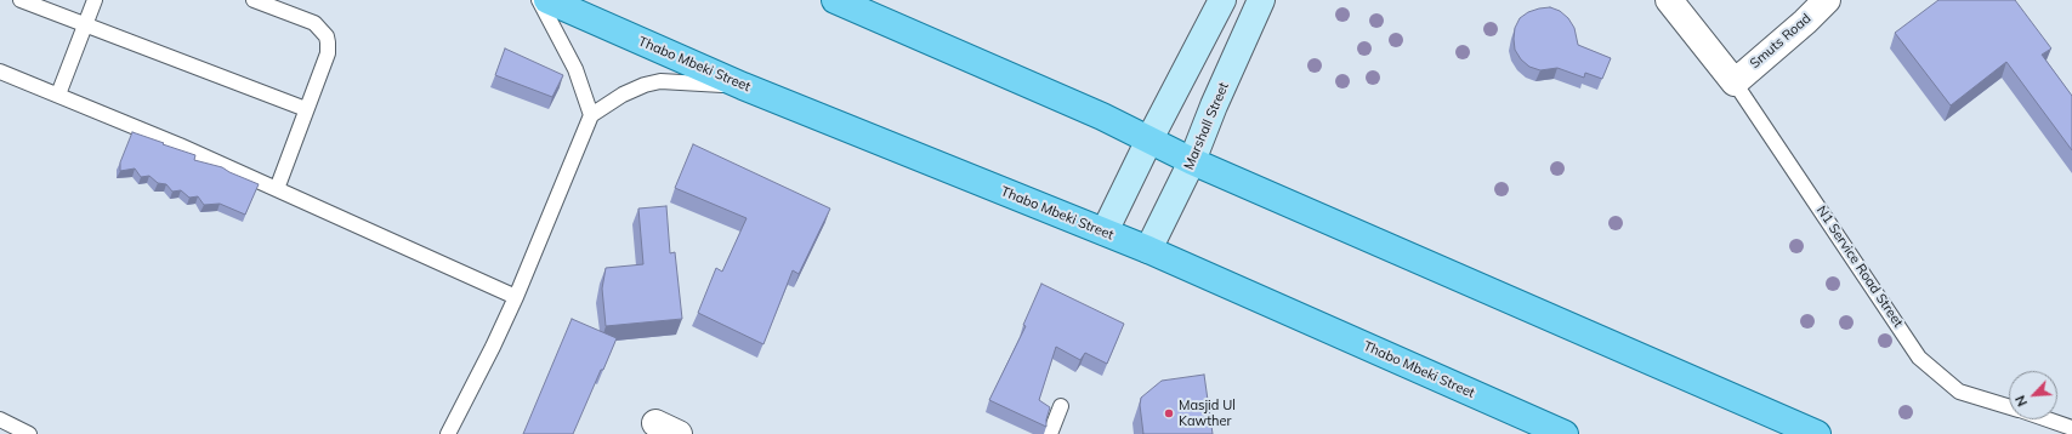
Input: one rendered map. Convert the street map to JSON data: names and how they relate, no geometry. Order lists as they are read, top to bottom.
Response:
{
  "streets": {
    "main road": ["Thabo Mbeki Street"],
    "street": ["Smuts Road", "Marshall Street"],
    "lane": ["N1 Service Road Street"]
  },
  "crossings": [
    ["Smuts Road", "N1 Service Road Street"],
    ["Thabo Mbeki Street", "Marshall Street"]
  ],
  "places": ["Masjid Ul Kawther"],
  "north": "bottom left"
}
